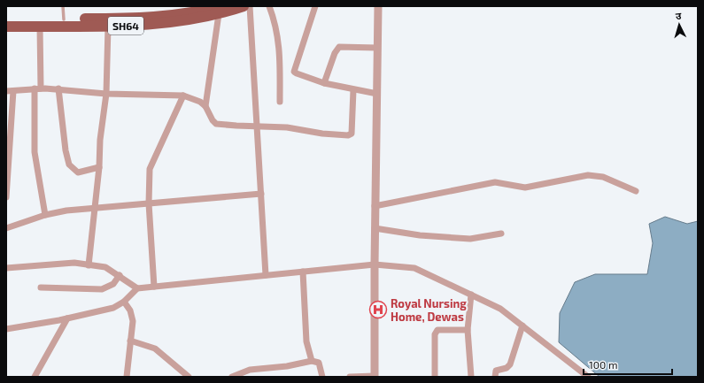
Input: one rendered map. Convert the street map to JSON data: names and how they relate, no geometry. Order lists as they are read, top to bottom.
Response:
{
  "streets": {
    "main road": ["SH64"]
  },
  "places": {
    "hospital": ["Royal Nursing Home, Dewas"]
  },
  "scale_bar": "100 m",
  "north": "top"
}
